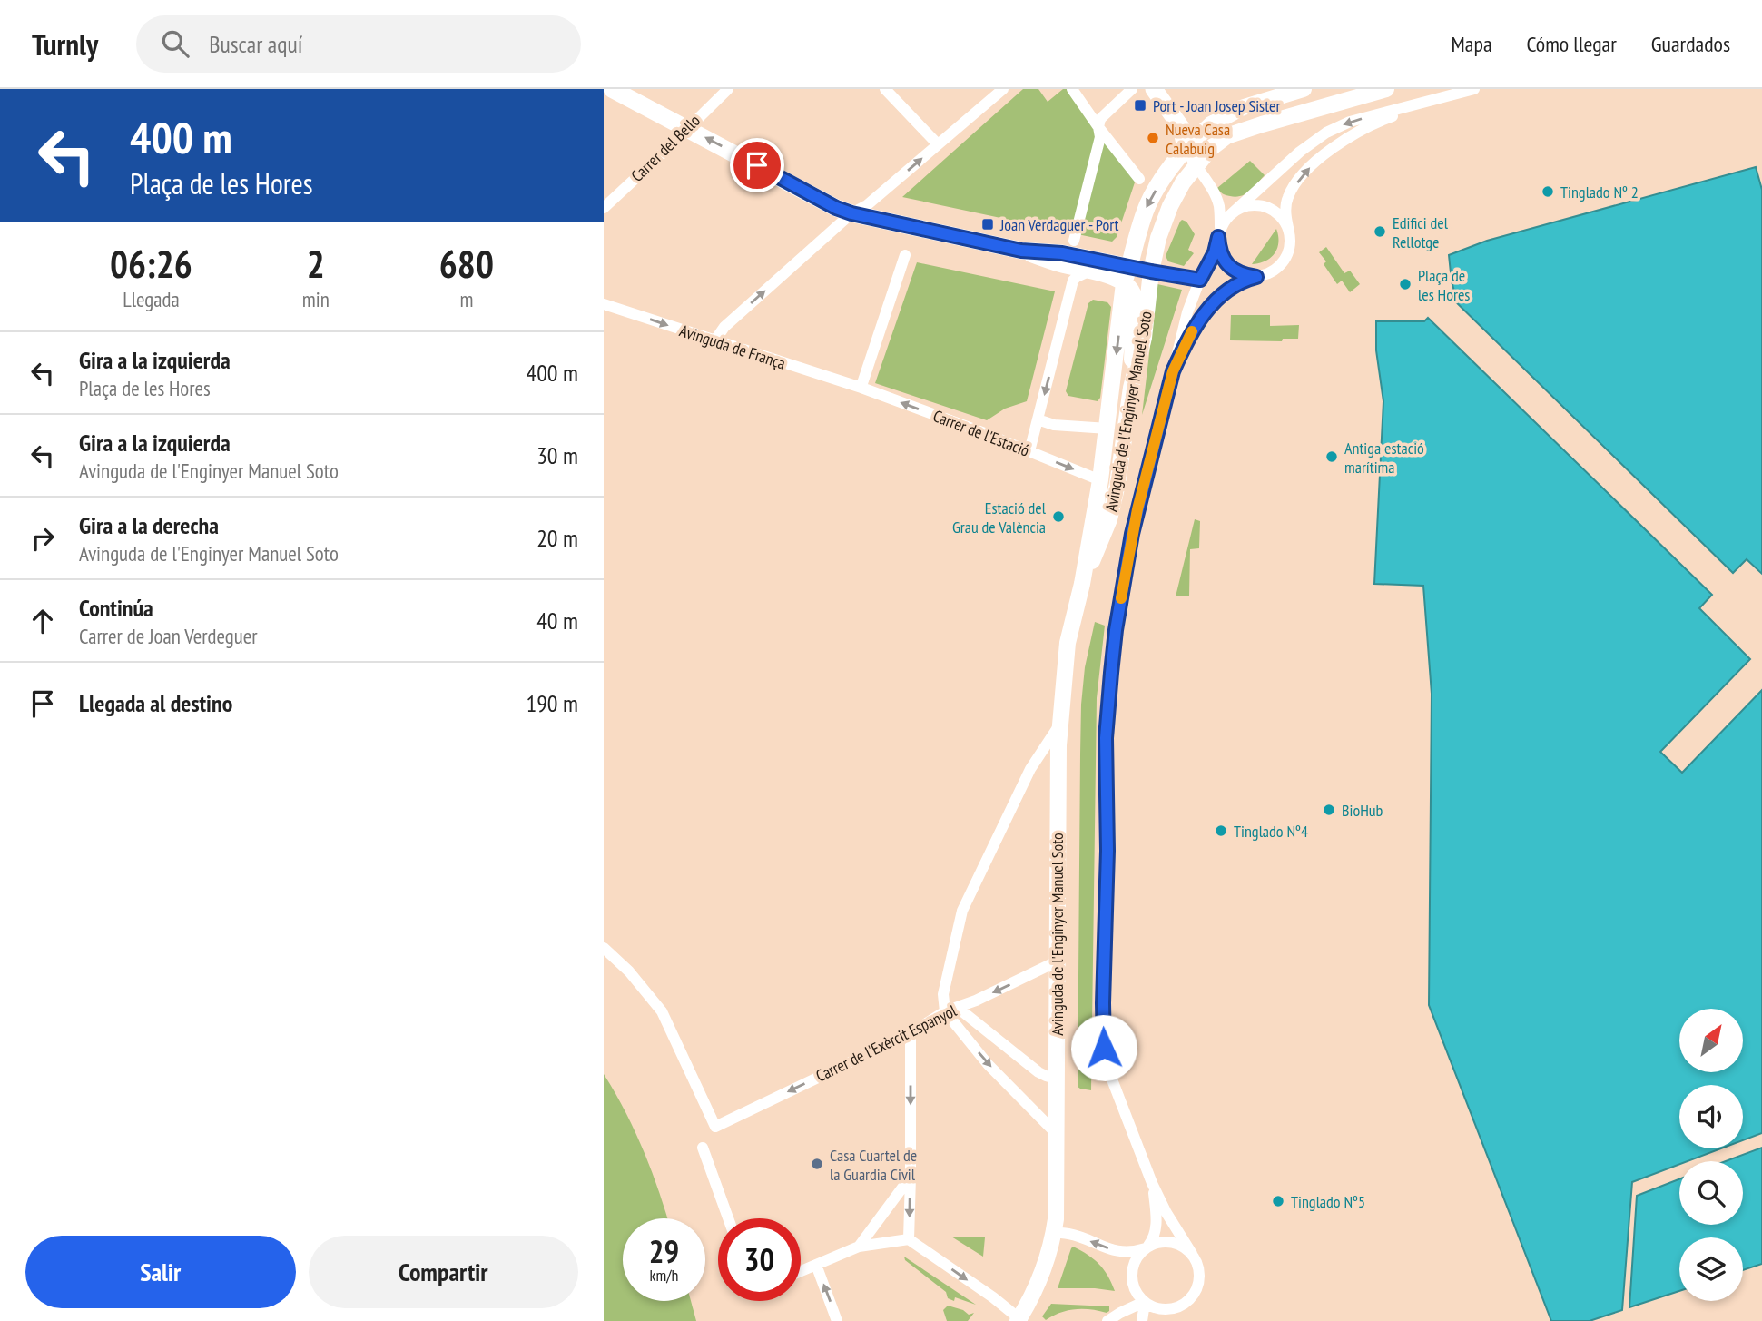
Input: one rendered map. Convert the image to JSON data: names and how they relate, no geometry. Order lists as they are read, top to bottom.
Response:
{
  "streets": {
    "main road": ["Avinguda de l'Enginyer Manuel Soto"],
    "street": [
      "Carrer del Bello",
      "Avinguda de França",
      "Carrer de l'Estació",
      "Carrer de l'Exèrcit Espanyol"
    ]
  },
  "crossings": [
    ["Avinguda de França", "Carrer de l'Estació"],
    ["Avinguda de l'Enginyer Manuel Soto", "Carrer de l'Estació"],
    ["Avinguda de l'Enginyer Manuel Soto", "Carrer de l'Exèrcit Espanyol"]
  ],
  "one_way": ["Avinguda de França"],
  "places": {
    "transit": ["Port - Joan Josep Sister", "Joan Verdaguer - Port"],
    "other": [
      "Nueva Casa Calabuig",
      "Tinglado Nº 2",
      "Edifici del Rellotge",
      "Plaça de les Hores",
      "Antiga estació marítima",
      "Estació del Grau de València",
      "BioHub",
      "Tinglado Nº4",
      "Casa Cuartel de la Guardia Civil",
      "Tinglado Nº5"
    ]
  },
  "north": "top right",
  "page": {
    "header": "Turnly",
    "search": "Buscar aquí",
    "nav": ["Mapa", "Cómo llegar", "Guardados"],
    "turn": ["400 m", "Plaça de les Hores"],
    "eta": [
      "06:26",
      "Llegada",
      "2",
      "min",
      "680",
      "m"
    ],
    "list": [
      {
        "name": "Gira a la izquierda",
        "note": "Plaça de les Hores",
        "value": "400 m"
      },
      {
        "name": "Gira a la izquierda",
        "note": "Avinguda de l'Enginyer Manuel Soto",
        "value": "30 m"
      },
      {
        "name": "Gira a la derecha",
        "note": "Avinguda de l'Enginyer Manuel Soto",
        "value": "20 m"
      },
      {
        "name": "Continúa",
        "note": "Carrer de Joan Verdeguer",
        "value": "40 m"
      },
      {
        "name": "Llegada al destino",
        "value": "190 m"
      }
    ],
    "speed": "29 km/h",
    "limit": "30",
    "buttons": ["Salir", "Compartir"]
  }
}
